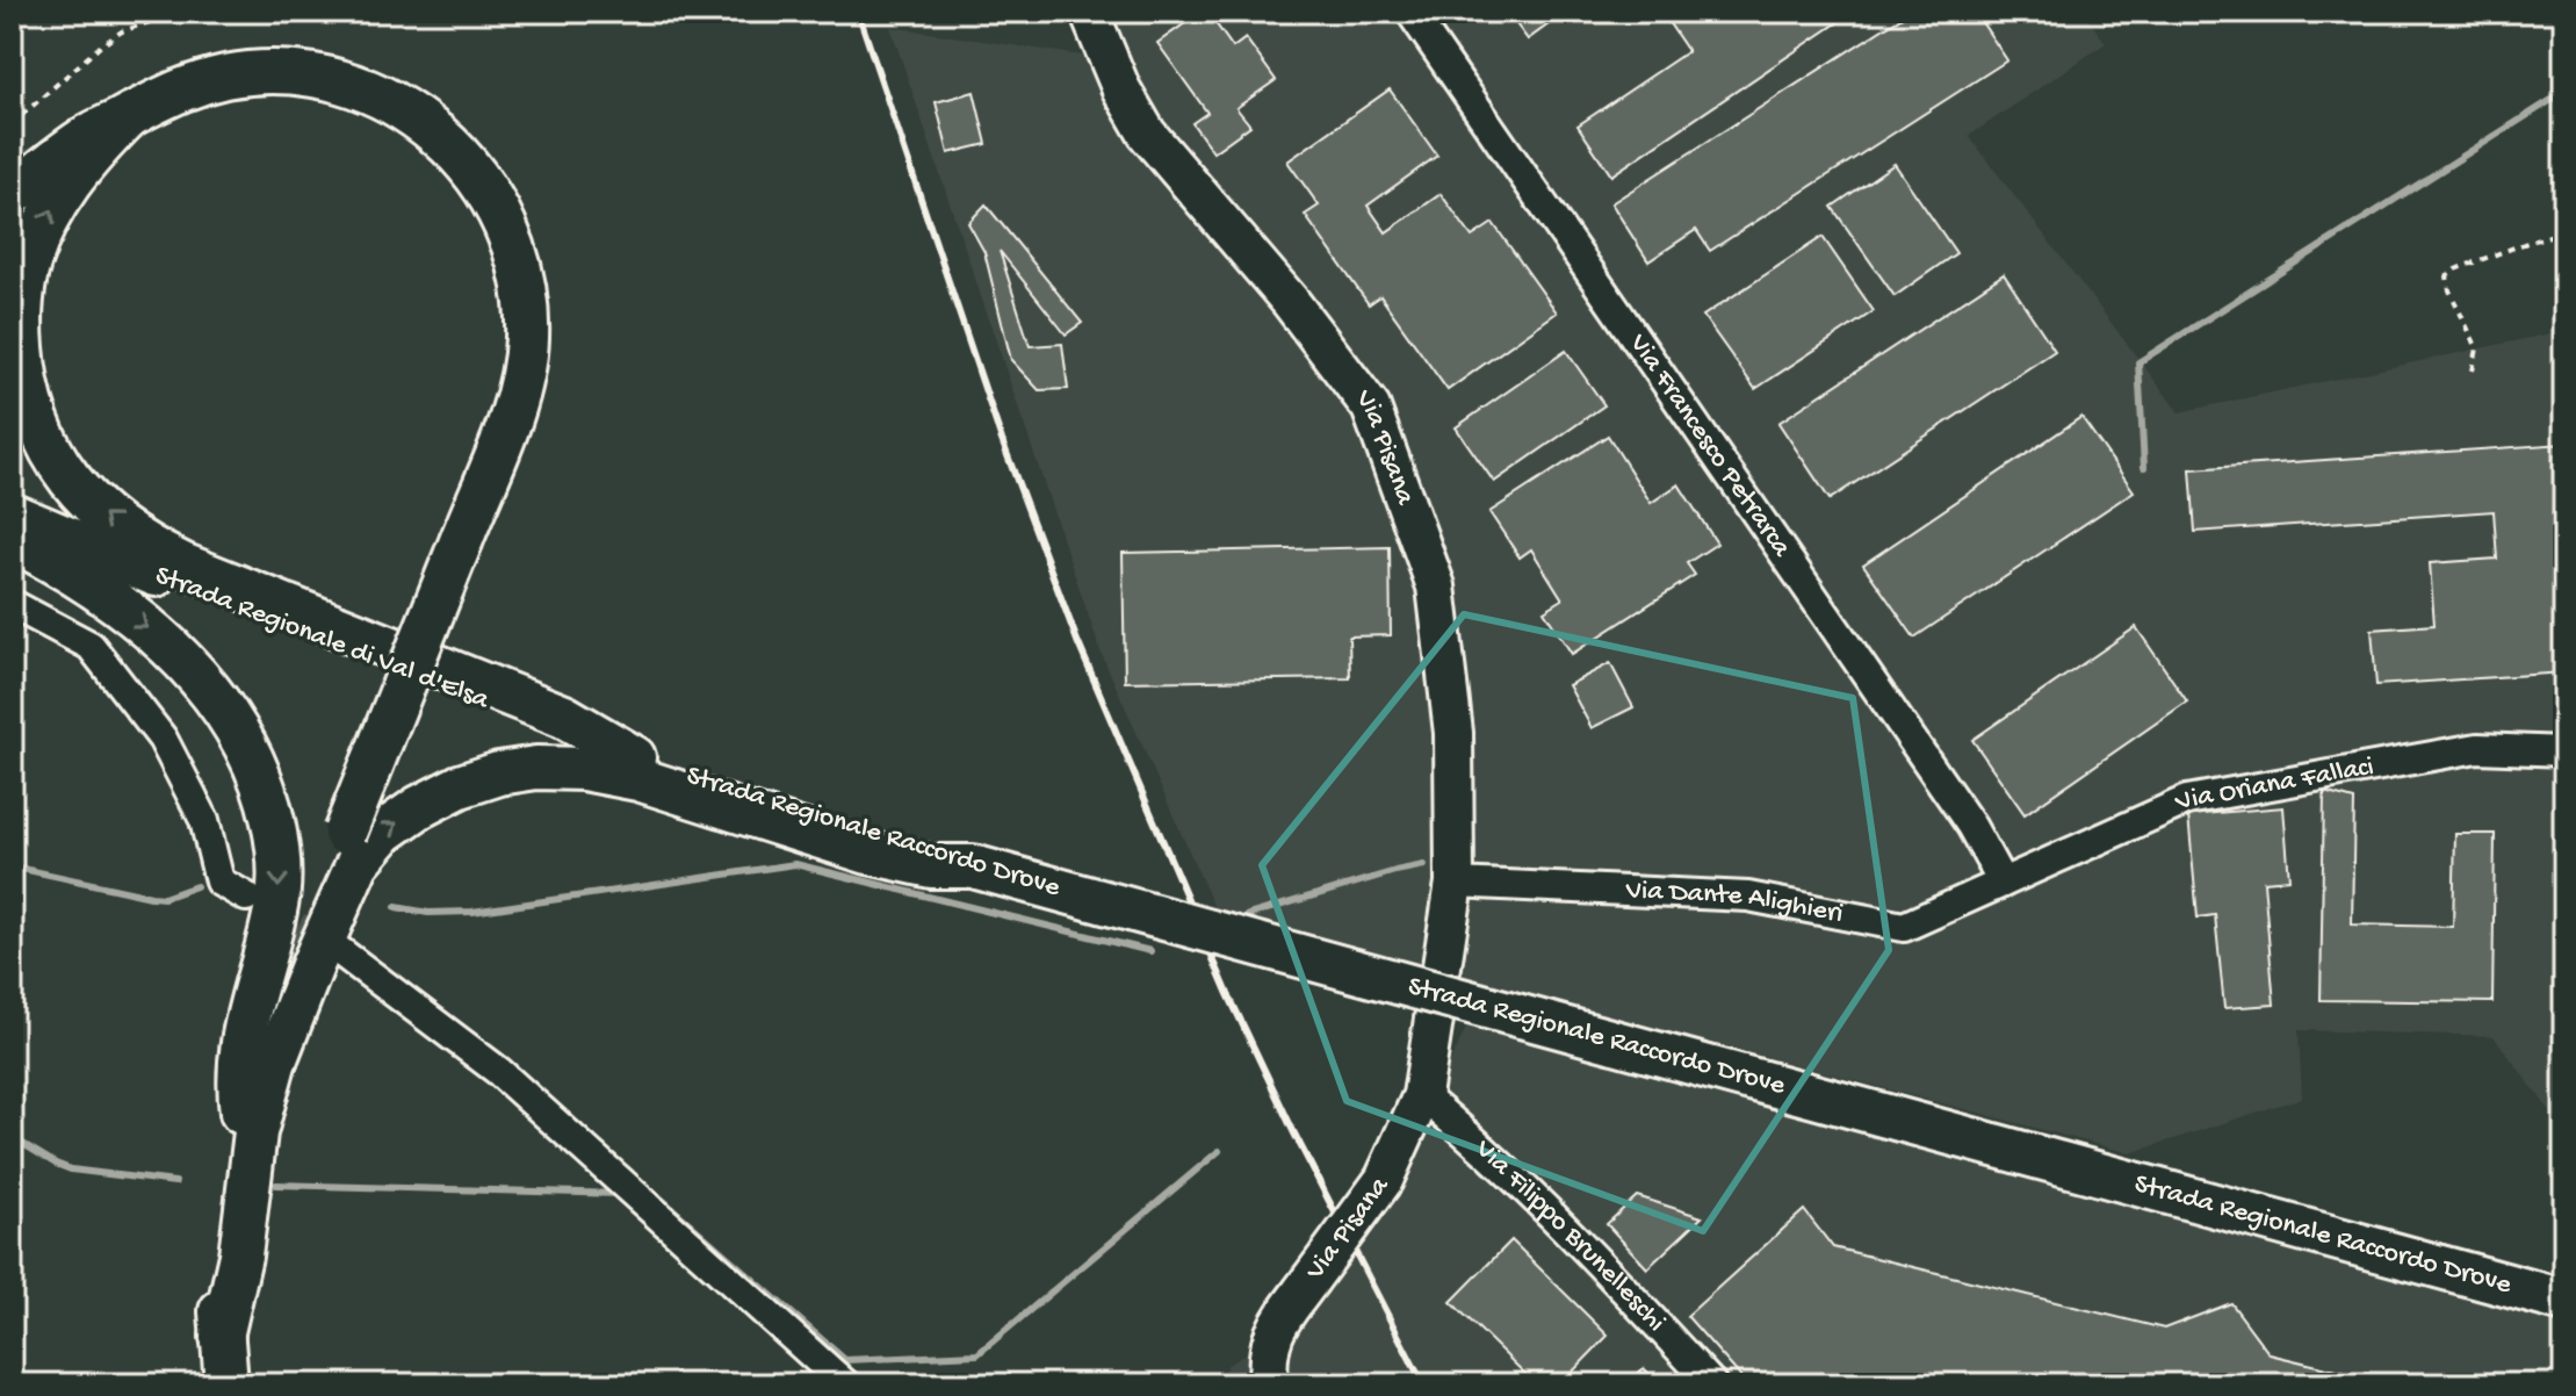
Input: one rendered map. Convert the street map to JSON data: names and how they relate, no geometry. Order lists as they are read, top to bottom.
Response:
{
  "streets": {
    "main road": ["Strada Regionale di Val d'Elsa", "Strada Regionale Raccordo Drove"],
    "street": [
      "Via Francesco Petrarca",
      "Via Pisana",
      "Via Oriana Fallaci",
      "Via Dante Alighieri",
      "Via Filippo Brunelleschi"
    ]
  },
  "crossings": [
    ["Via Francesco Petrarca", "Via Oriana Fallaci"],
    ["Via Francesco Petrarca", "Via Dante Alighieri"],
    ["Via Pisana", "Via Dante Alighieri"],
    ["Via Pisana", "Via Filippo Brunelleschi"],
    ["Strada Regionale di Val d'Elsa", "Strada Regionale Raccordo Drove"],
    ["Via Oriana Fallaci", "Via Dante Alighieri"]
  ]
}
